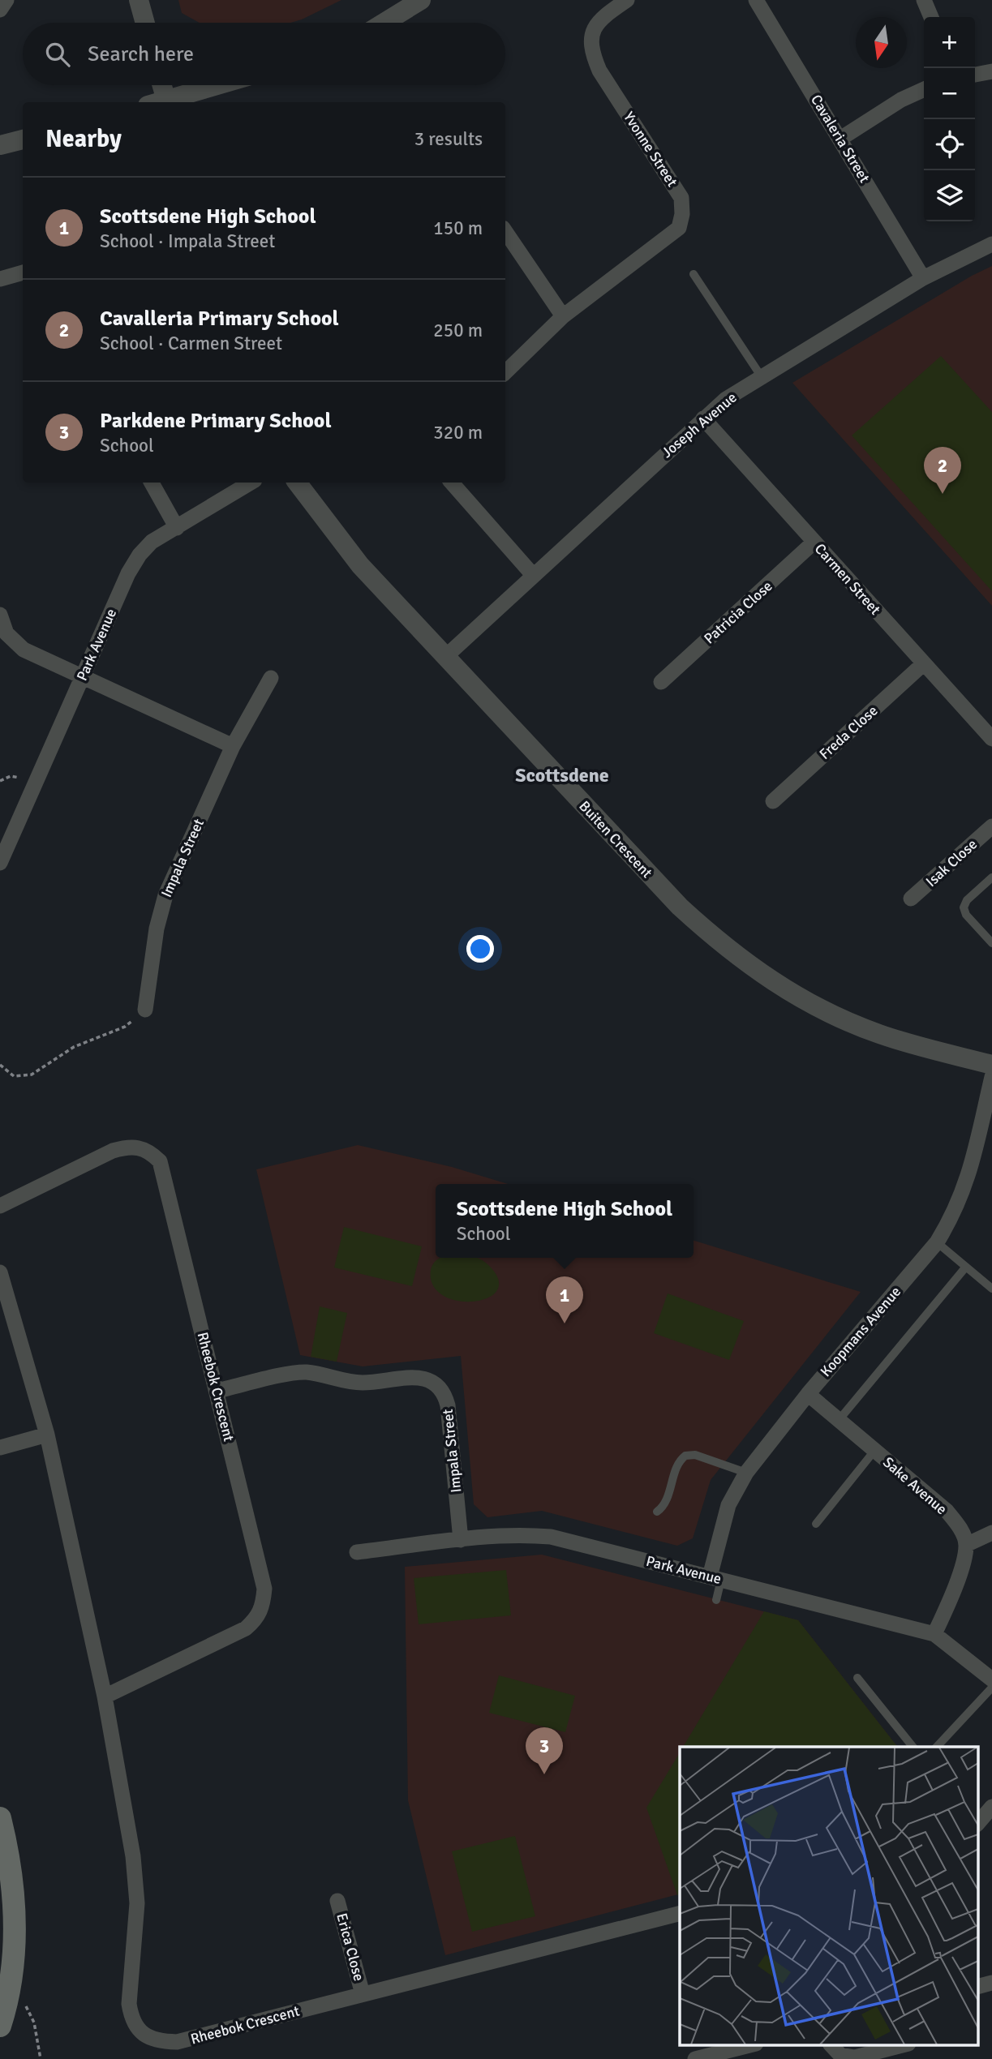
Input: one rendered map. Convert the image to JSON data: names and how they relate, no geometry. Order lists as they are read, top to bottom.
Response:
{
  "streets": {
    "street": [
      "Cavaleria Street",
      "Yvonne Street",
      "Joseph Avenue",
      "Carmen Street",
      "Patricia Close",
      "Park Avenue",
      "Freda Close",
      "Buiten Crescent",
      "Impala Street",
      "Isak Close",
      "Koopmans Avenue",
      "Rheebok Crescent",
      "Sake Avenue",
      "Erica Close"
    ]
  },
  "crossings": [
    ["Cavaleria Street", "Joseph Avenue"],
    ["Joseph Avenue", "Carmen Street"],
    ["Joseph Avenue", "Buiten Crescent"],
    ["Carmen Street", "Patricia Close"],
    ["Carmen Street", "Freda Close"],
    ["Park Avenue", "Impala Street"],
    ["Park Avenue", "Koopmans Avenue"],
    ["Impala Street", "Rheebok Crescent"],
    ["Koopmans Avenue", "Sake Avenue"],
    ["Rheebok Crescent", "Erica Close"]
  ],
  "districts": ["Scottsdene"],
  "north": "bottom",
  "page": {
    "map_buttons": ["+", "−"],
    "search": "Search here",
    "heading": ["Nearby", "3 results"],
    "list": [
      {
        "mark": "1",
        "name": "Scottsdene High School",
        "note": "School · Impala Street",
        "value": "150 m"
      },
      {
        "mark": "2",
        "name": "Cavalleria Primary School",
        "note": "School · Carmen Street",
        "value": "250 m"
      },
      {
        "mark": "3",
        "name": "Parkdene Primary School",
        "note": "School",
        "value": "320 m"
      }
    ],
    "pins": ["2", "1", "3"],
    "popup": ["Scottsdene High School", "School"]
  }
}
